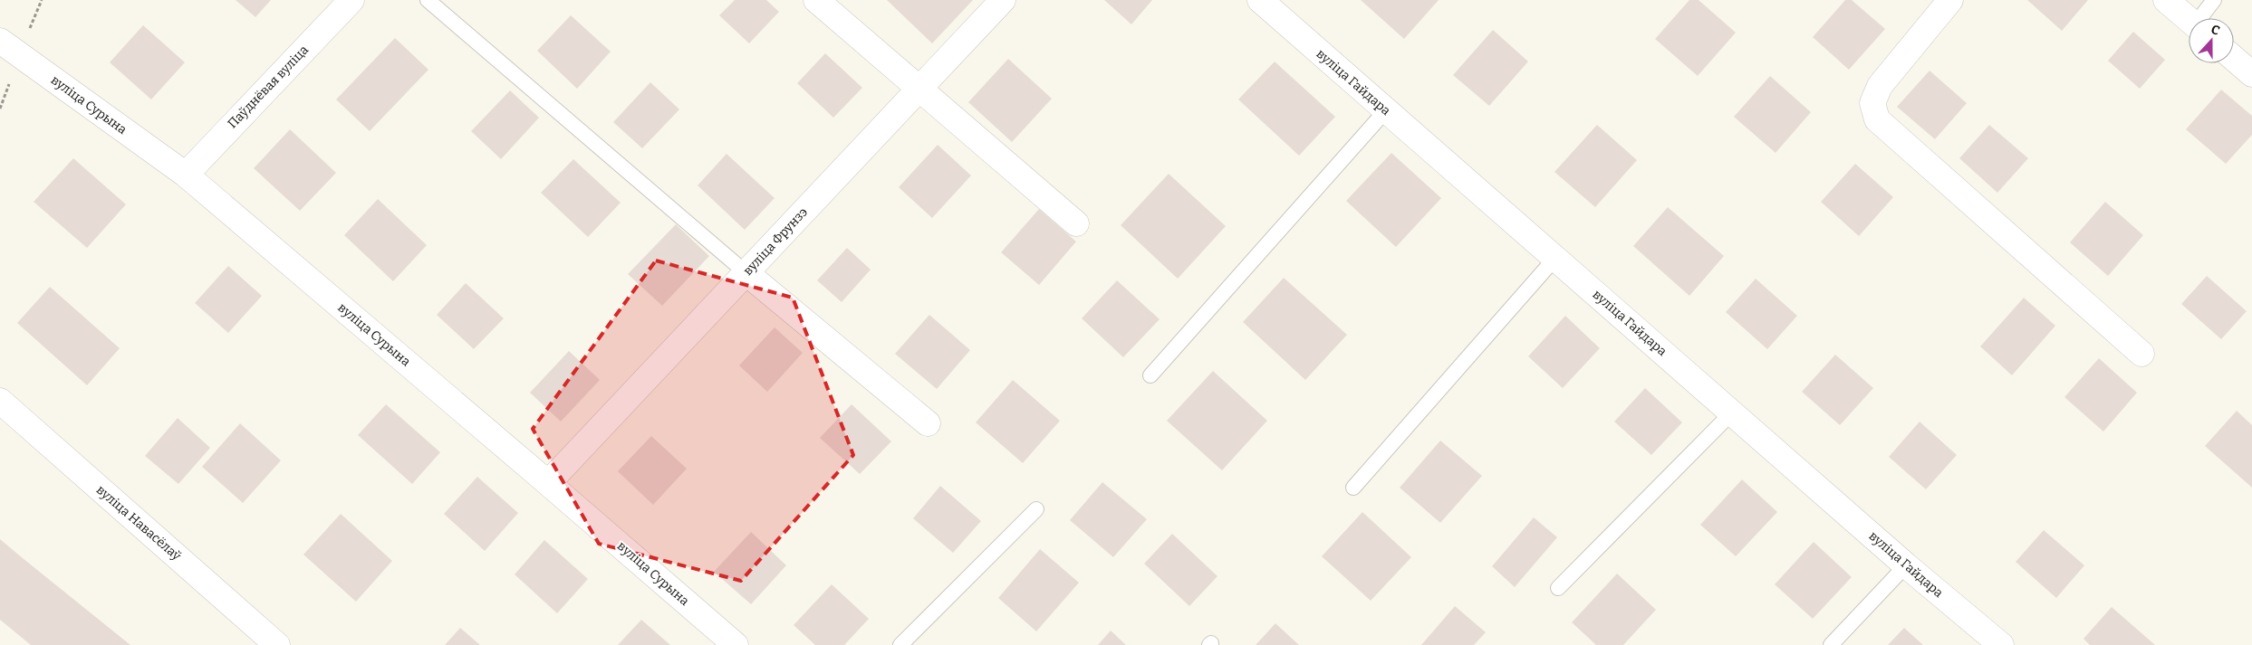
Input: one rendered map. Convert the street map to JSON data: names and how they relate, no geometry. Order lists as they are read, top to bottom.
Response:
{
  "streets": {
    "street": [
      "вуліца Гайдара",
      "Паўднёвая вуліца",
      "вуліца Сурына",
      "вуліца Фрунзэ",
      "вуліца Навасёлаў"
    ]
  },
  "crossings": [
    ["Паўднёвая вуліца", "вуліца Сурына"],
    ["вуліца Сурына", "вуліца Фрунзэ"]
  ],
  "north": "top"
}
